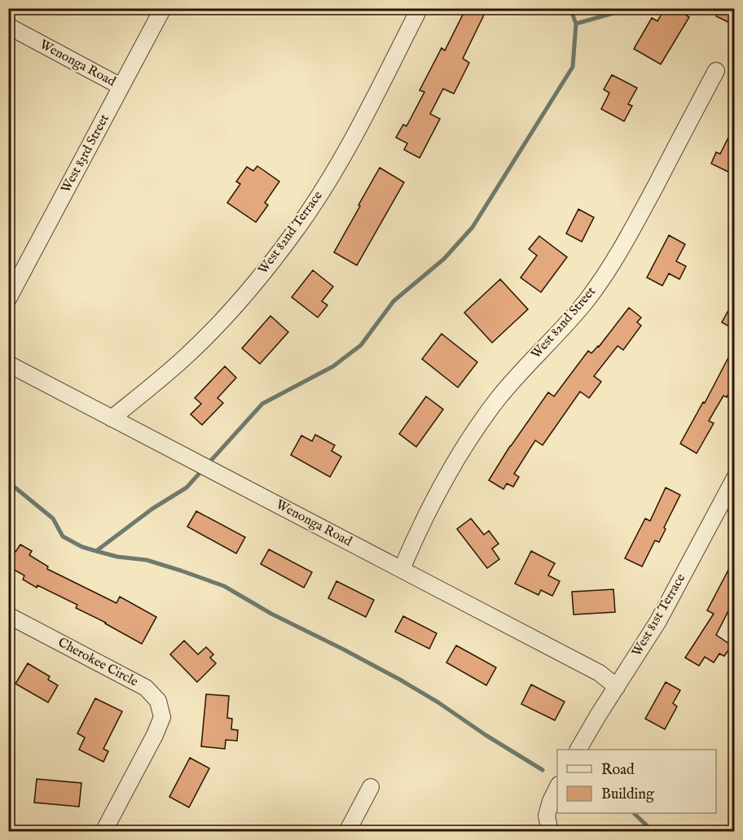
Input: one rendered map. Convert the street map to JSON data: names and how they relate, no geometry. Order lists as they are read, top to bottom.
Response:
{
  "streets": {
    "street": [
      "Wenonga Road",
      "West 83rd Street",
      "West 82nd Terrace",
      "West 82nd Street",
      "West 81st Terrace",
      "Cherokee Circle"
    ]
  },
  "crossings": [
    ["Wenonga Road", "West 83rd Street"],
    ["Wenonga Road", "West 82nd Terrace"],
    ["Wenonga Road", "West 82nd Street"],
    ["Wenonga Road", "West 81st Terrace"]
  ],
  "legend": ["Road", "Building"]
}
